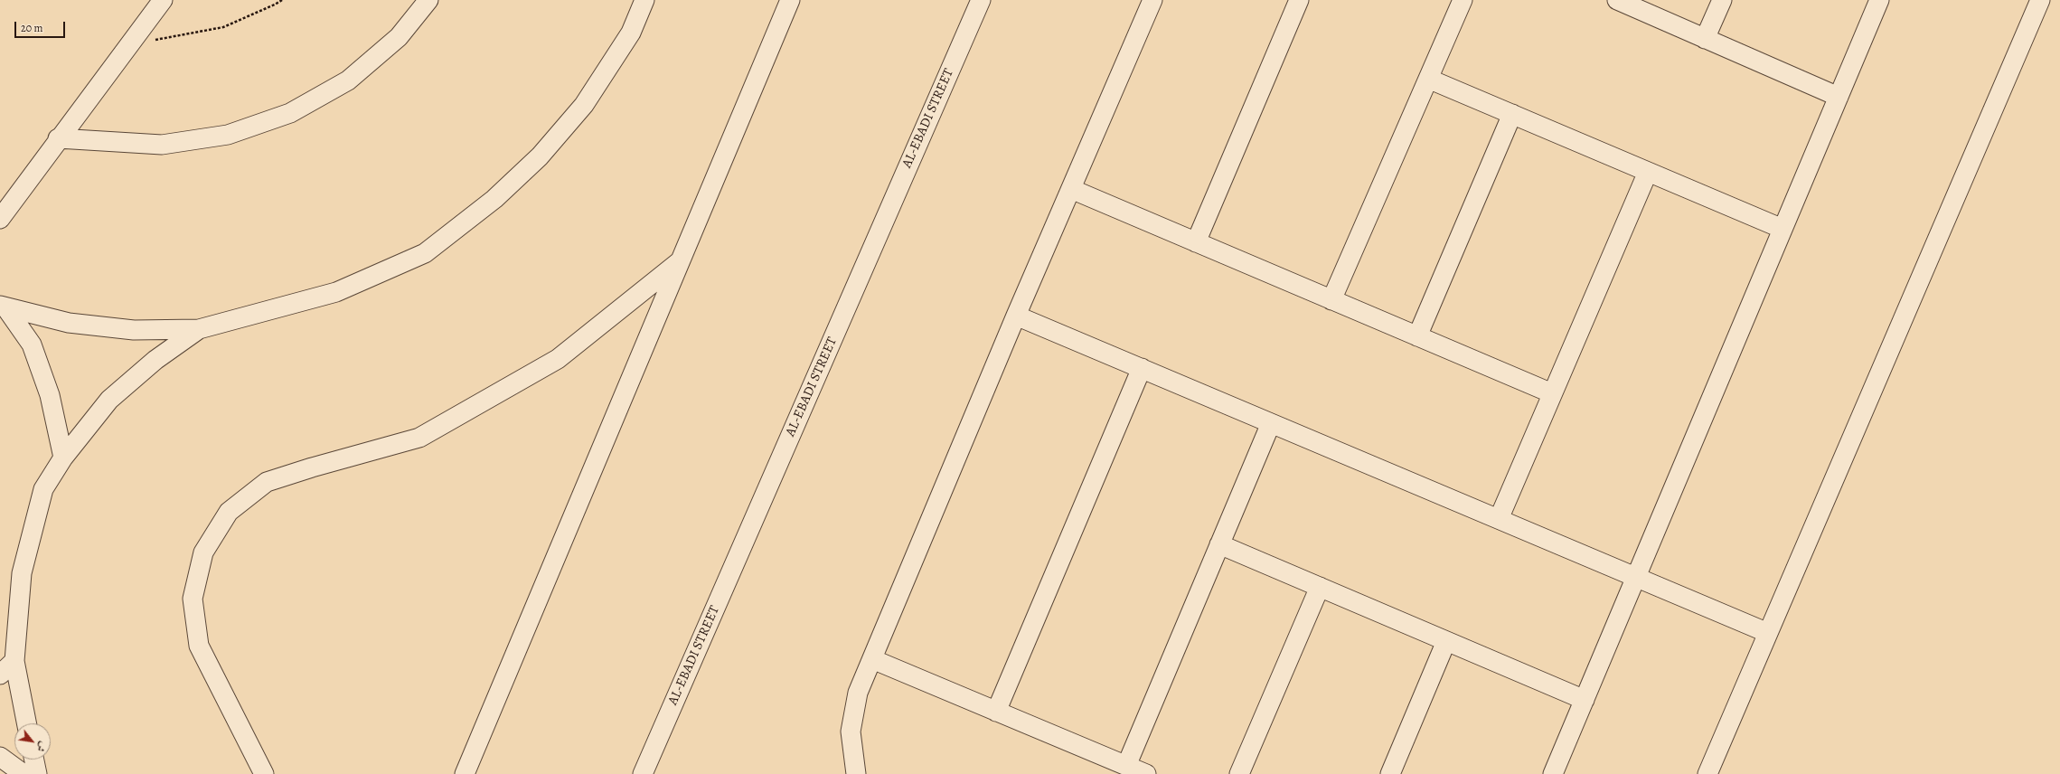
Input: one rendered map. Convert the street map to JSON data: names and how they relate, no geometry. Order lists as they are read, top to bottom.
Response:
{
  "streets": {
    "street": ["AL-EBADI STREET"]
  },
  "scale_bar": "20 m",
  "north": "bottom right"
}
